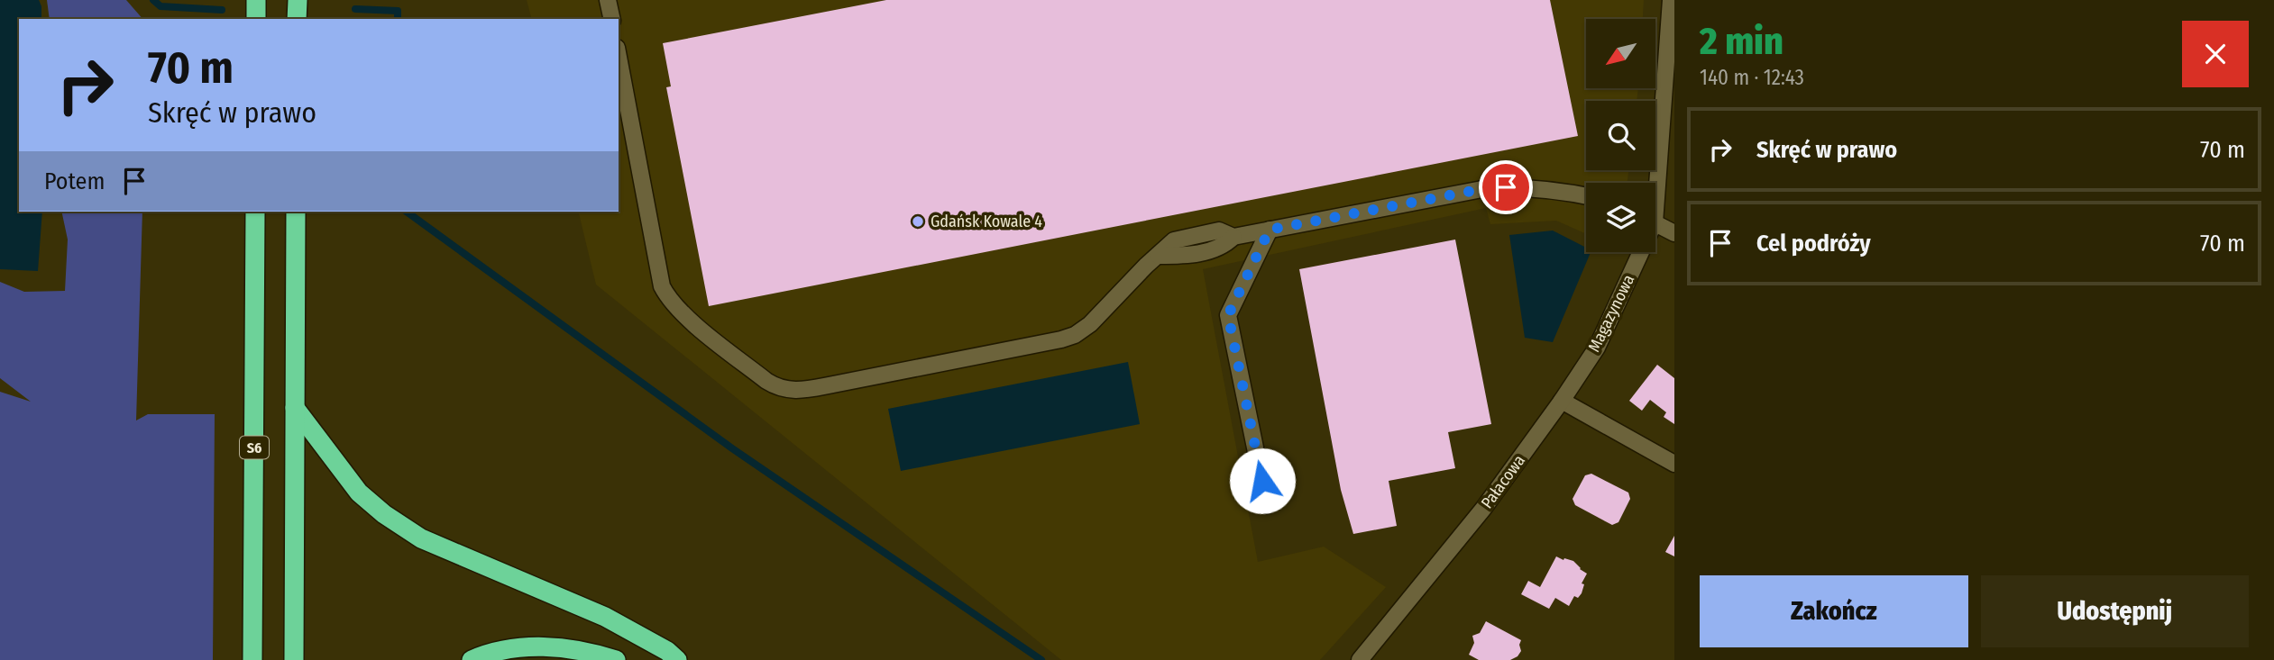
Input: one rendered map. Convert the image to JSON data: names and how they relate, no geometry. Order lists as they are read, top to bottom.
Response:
{
  "streets": {
    "highway": ["S6"],
    "street": ["Magazynowa", "Pałacowa"]
  },
  "crossings": [
    ["Magazynowa", "Pałacowa"]
  ],
  "places": ["Gdańsk Kowale 4"],
  "north": "bottom left",
  "page": {
    "heading": ["2 min", "140 m · 12:43"],
    "turn": ["70 m", "Skręć w prawo"],
    "list": [
      {
        "name": "Skręć w prawo",
        "value": "70 m"
      },
      {
        "name": "Cel podróży",
        "value": "70 m"
      }
    ],
    "then": "Potem",
    "buttons": ["Zakończ", "Udostępnij"]
  }
}
